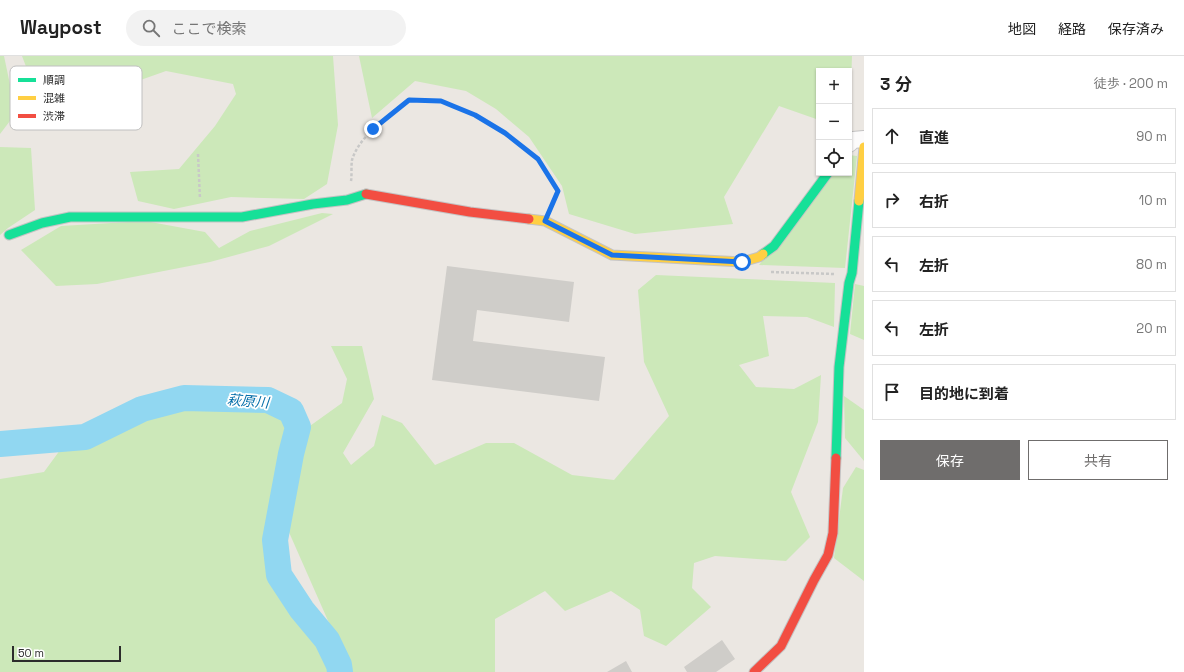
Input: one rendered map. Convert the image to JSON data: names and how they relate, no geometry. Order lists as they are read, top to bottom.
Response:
{
  "water": ["萩原川"],
  "legend": ["順調", "混雑", "渋滞"],
  "scale_bar": "50 m",
  "page": {
    "header": "Waypost",
    "search": "ここで検索",
    "nav": ["地図", "経路", "保存済み"],
    "heading": ["3 分", "徒歩 · 200 m"],
    "map_buttons": ["+", "−"],
    "list": [
      ["直進", "90 m"],
      ["右折", "10 m"],
      ["左折", "80 m"],
      ["左折", "20 m"],
      "目的地に到着"
    ],
    "buttons": ["保存", "共有"],
    "scale": "50 m"
  }
}
